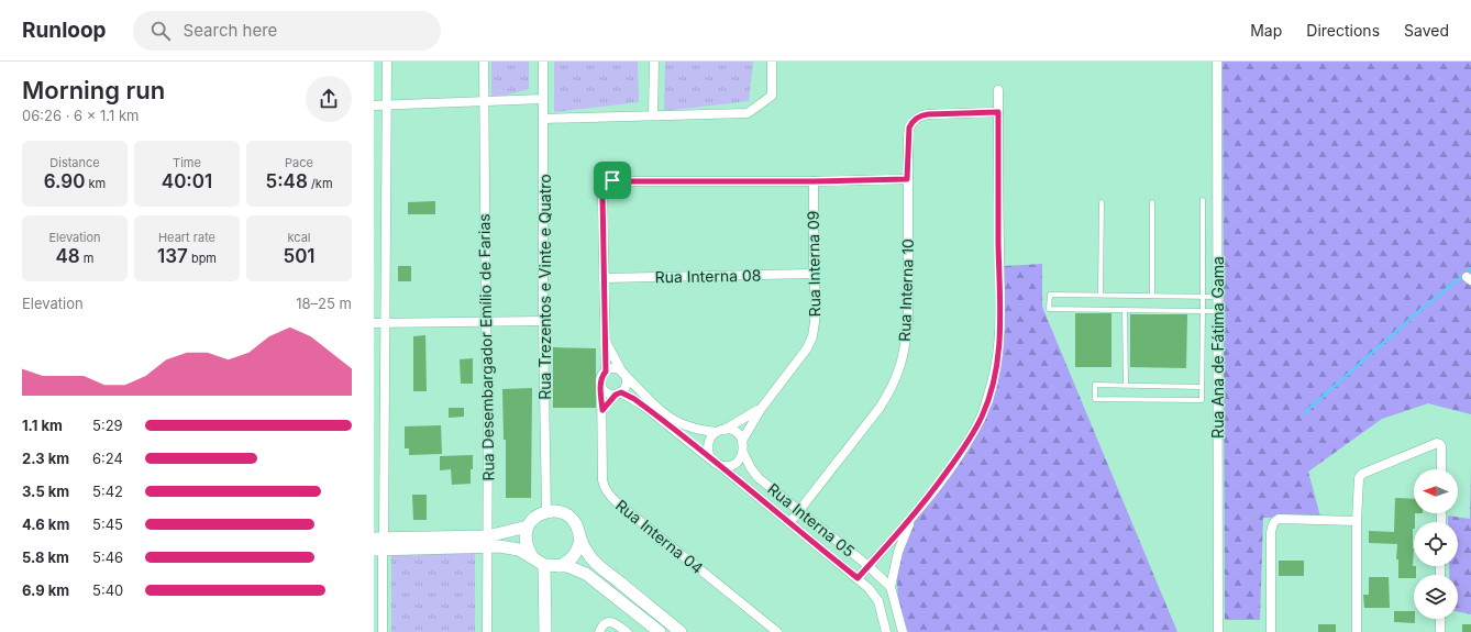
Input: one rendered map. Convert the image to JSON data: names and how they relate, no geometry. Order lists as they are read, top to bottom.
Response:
{
  "streets": {
    "street": [
      "Rua Interna 09",
      "Rua Interna 08",
      "Rua Trezentos e Vinte e Quatro",
      "Rua Interna 10",
      "Rua Desembargador Emílio de Farias",
      "Rua Ana de Fátima Gama",
      "Rua Interna 05",
      "Rua Interna 04"
    ]
  },
  "crossings": [
    ["Rua Interna 09", "Rua Interna 08"],
    ["Rua Interna 09", "Rua Interna 05"],
    ["Rua Interna 10", "Rua Interna 05"]
  ],
  "north": "left",
  "page": {
    "header": "Runloop",
    "search": "Search here",
    "nav": ["Map", "Directions", "Saved"],
    "heading": ["Morning run", "06:26 · 6 × 1.1 km"],
    "stats": [
      ["Distance", "6.90 km"],
      ["Time", "40:01"],
      ["Pace", "5:48 /km"],
      ["Elevation", "48 m"],
      ["Heart rate", "137 bpm"],
      ["kcal", "501"]
    ],
    "chart": ["Elevation", "18–25 m"],
    "list": [
      {
        "name": "1.1 km",
        "note": "5:29"
      },
      {
        "name": "2.3 km",
        "note": "6:24"
      },
      {
        "name": "3.5 km",
        "note": "5:42"
      },
      {
        "name": "4.6 km",
        "note": "5:45"
      },
      {
        "name": "5.8 km",
        "note": "5:46"
      },
      {
        "name": "6.9 km",
        "note": "5:40"
      }
    ]
  }
}
